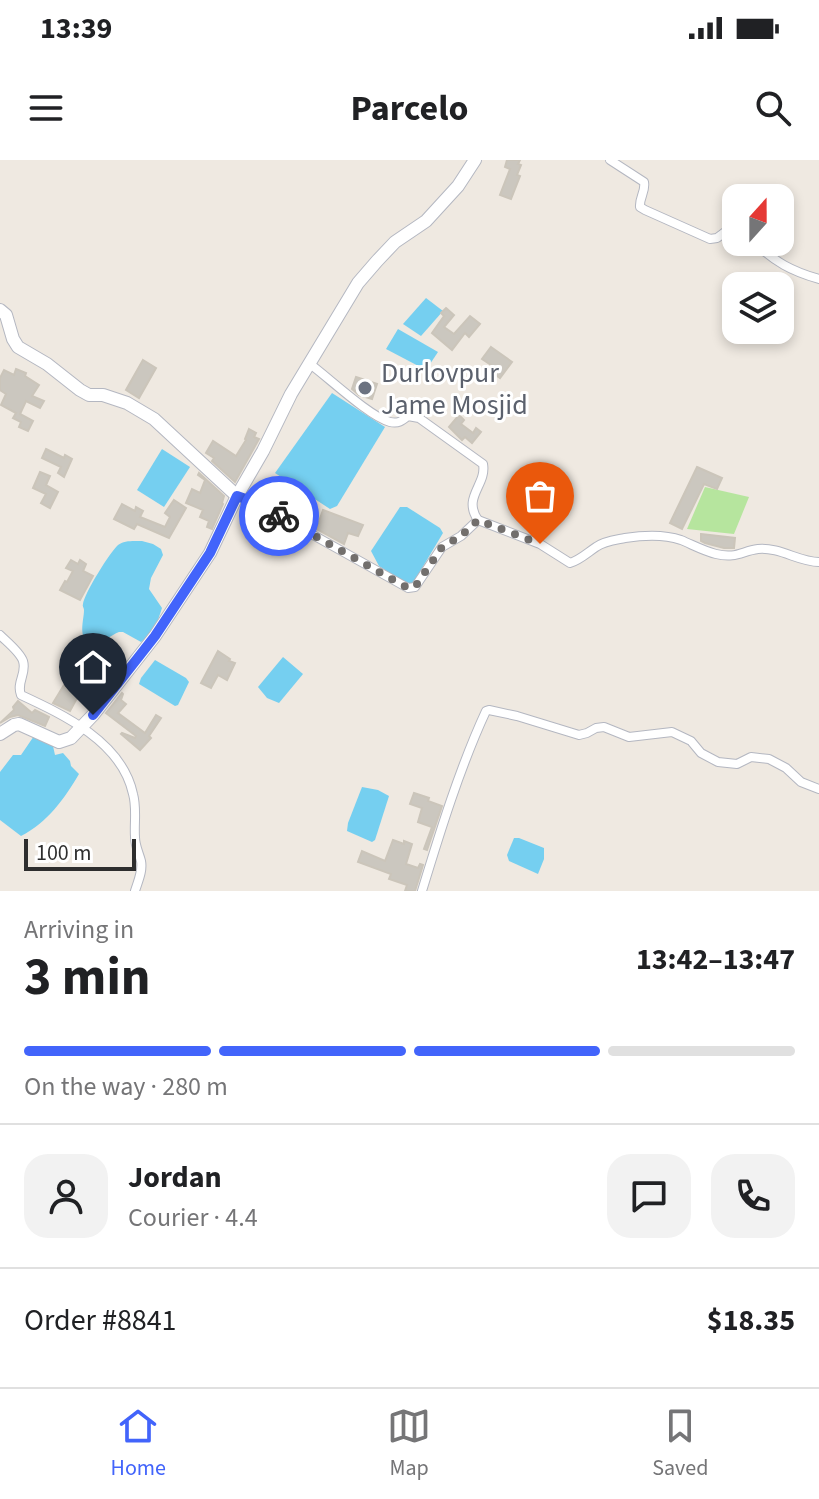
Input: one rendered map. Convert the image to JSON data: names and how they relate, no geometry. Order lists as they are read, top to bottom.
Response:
{
  "places": ["Durlovpur Jame Mosjid"],
  "scale_bar": "100 m",
  "north": "top",
  "page": {
    "status": "13:39",
    "header": "Parcelo",
    "scale": "100 m",
    "heading": ["3 min", "Arriving in", "13:42–13:47"],
    "panel": [
      "Jordan",
      "Courier · 4.4",
      "Order #8841",
      "$18.35"
    ],
    "bar": "On the way · 280 m",
    "tabs": ["Home", "Map", "Saved"]
  }
}
